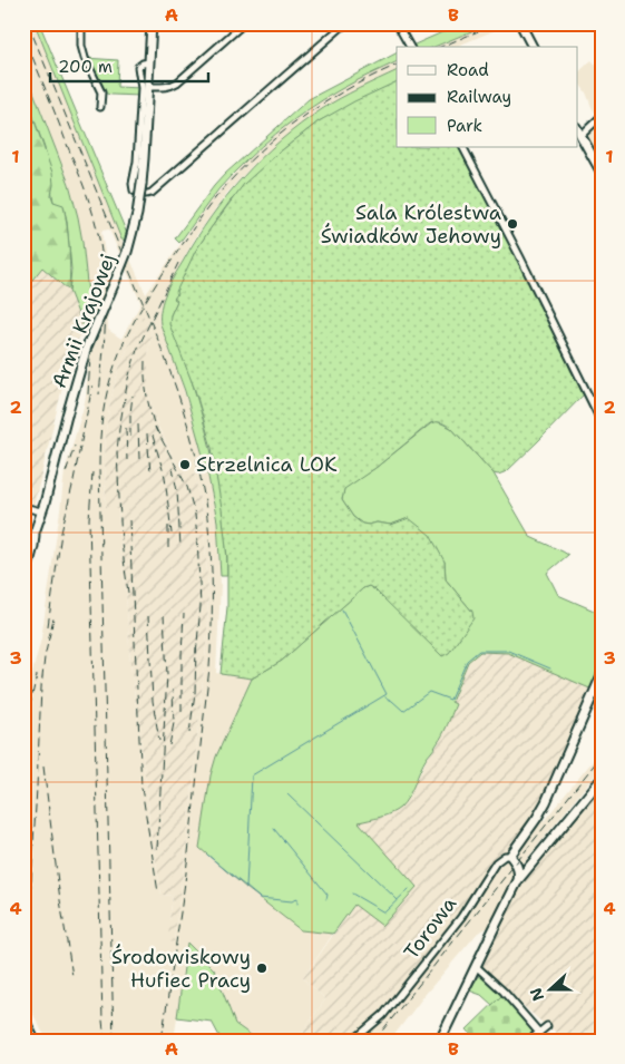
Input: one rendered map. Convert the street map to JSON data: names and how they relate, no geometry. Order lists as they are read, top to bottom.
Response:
{
  "streets": {
    "main road": ["Armii Krajowej"],
    "street": ["Torowa"]
  },
  "places": ["Sala Królestwa Świadków Jehowy", "Strzelnica LOK", "Środowiskowy Hufiec Pracy"],
  "legend": ["Road", "Railway", "Park"],
  "scale_bar": "200 m",
  "north": "left",
  "grid": {
    "columns": ["A", "B"],
    "rows": [
      "1",
      "2",
      "3",
      "4"
    ]
  }
}
